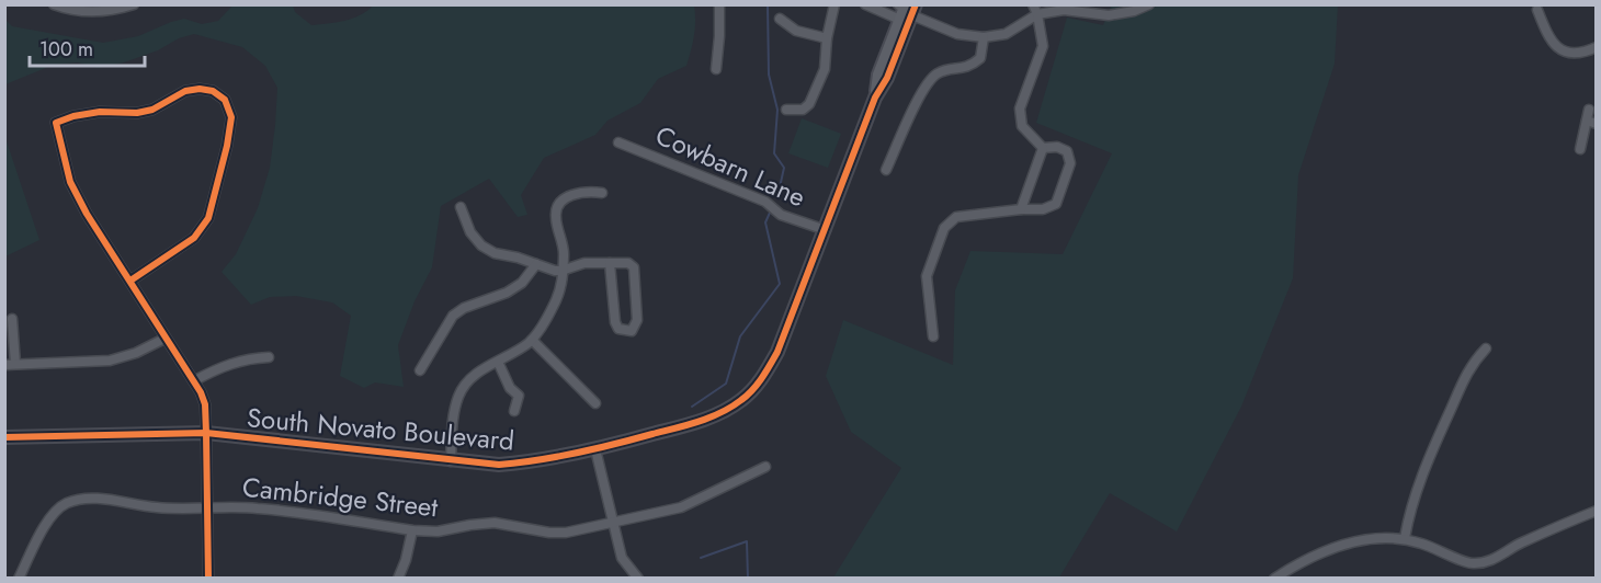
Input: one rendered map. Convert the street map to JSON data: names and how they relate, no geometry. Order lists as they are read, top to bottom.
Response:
{
  "streets": {
    "main road": ["South Novato Boulevard"],
    "street": ["Cowbarn Lane", "Cambridge Street"]
  },
  "crossings": [
    ["Cowbarn Lane", "South Novato Boulevard"]
  ],
  "scale_bar": "100 m"
}
